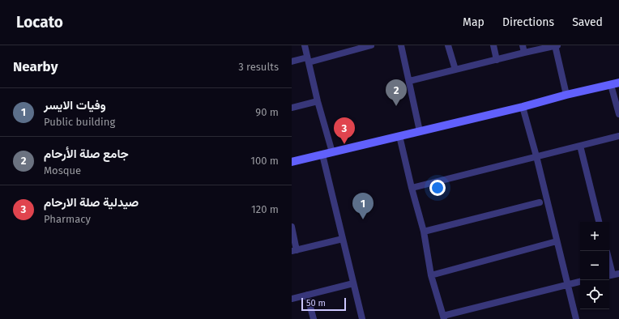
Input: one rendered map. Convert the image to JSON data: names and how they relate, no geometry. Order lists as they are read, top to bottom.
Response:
{
  "scale_bar": "50 m",
  "page": {
    "header": "Locato",
    "nav": ["Map", "Directions", "Saved"],
    "heading": ["Nearby", "3 results"],
    "pins": ["2", "3", "1"],
    "list": [
      {
        "mark": "1",
        "name": "وفيات الايسر",
        "note": "Public building",
        "value": "90 m"
      },
      {
        "mark": "2",
        "name": "جامع صلة الأرحام",
        "note": "Mosque",
        "value": "100 m"
      },
      {
        "mark": "3",
        "name": "صيدلية صلة الارحام",
        "note": "Pharmacy",
        "value": "120 m"
      }
    ],
    "map_buttons": ["+", "−"],
    "scale": "50 m"
  }
}
